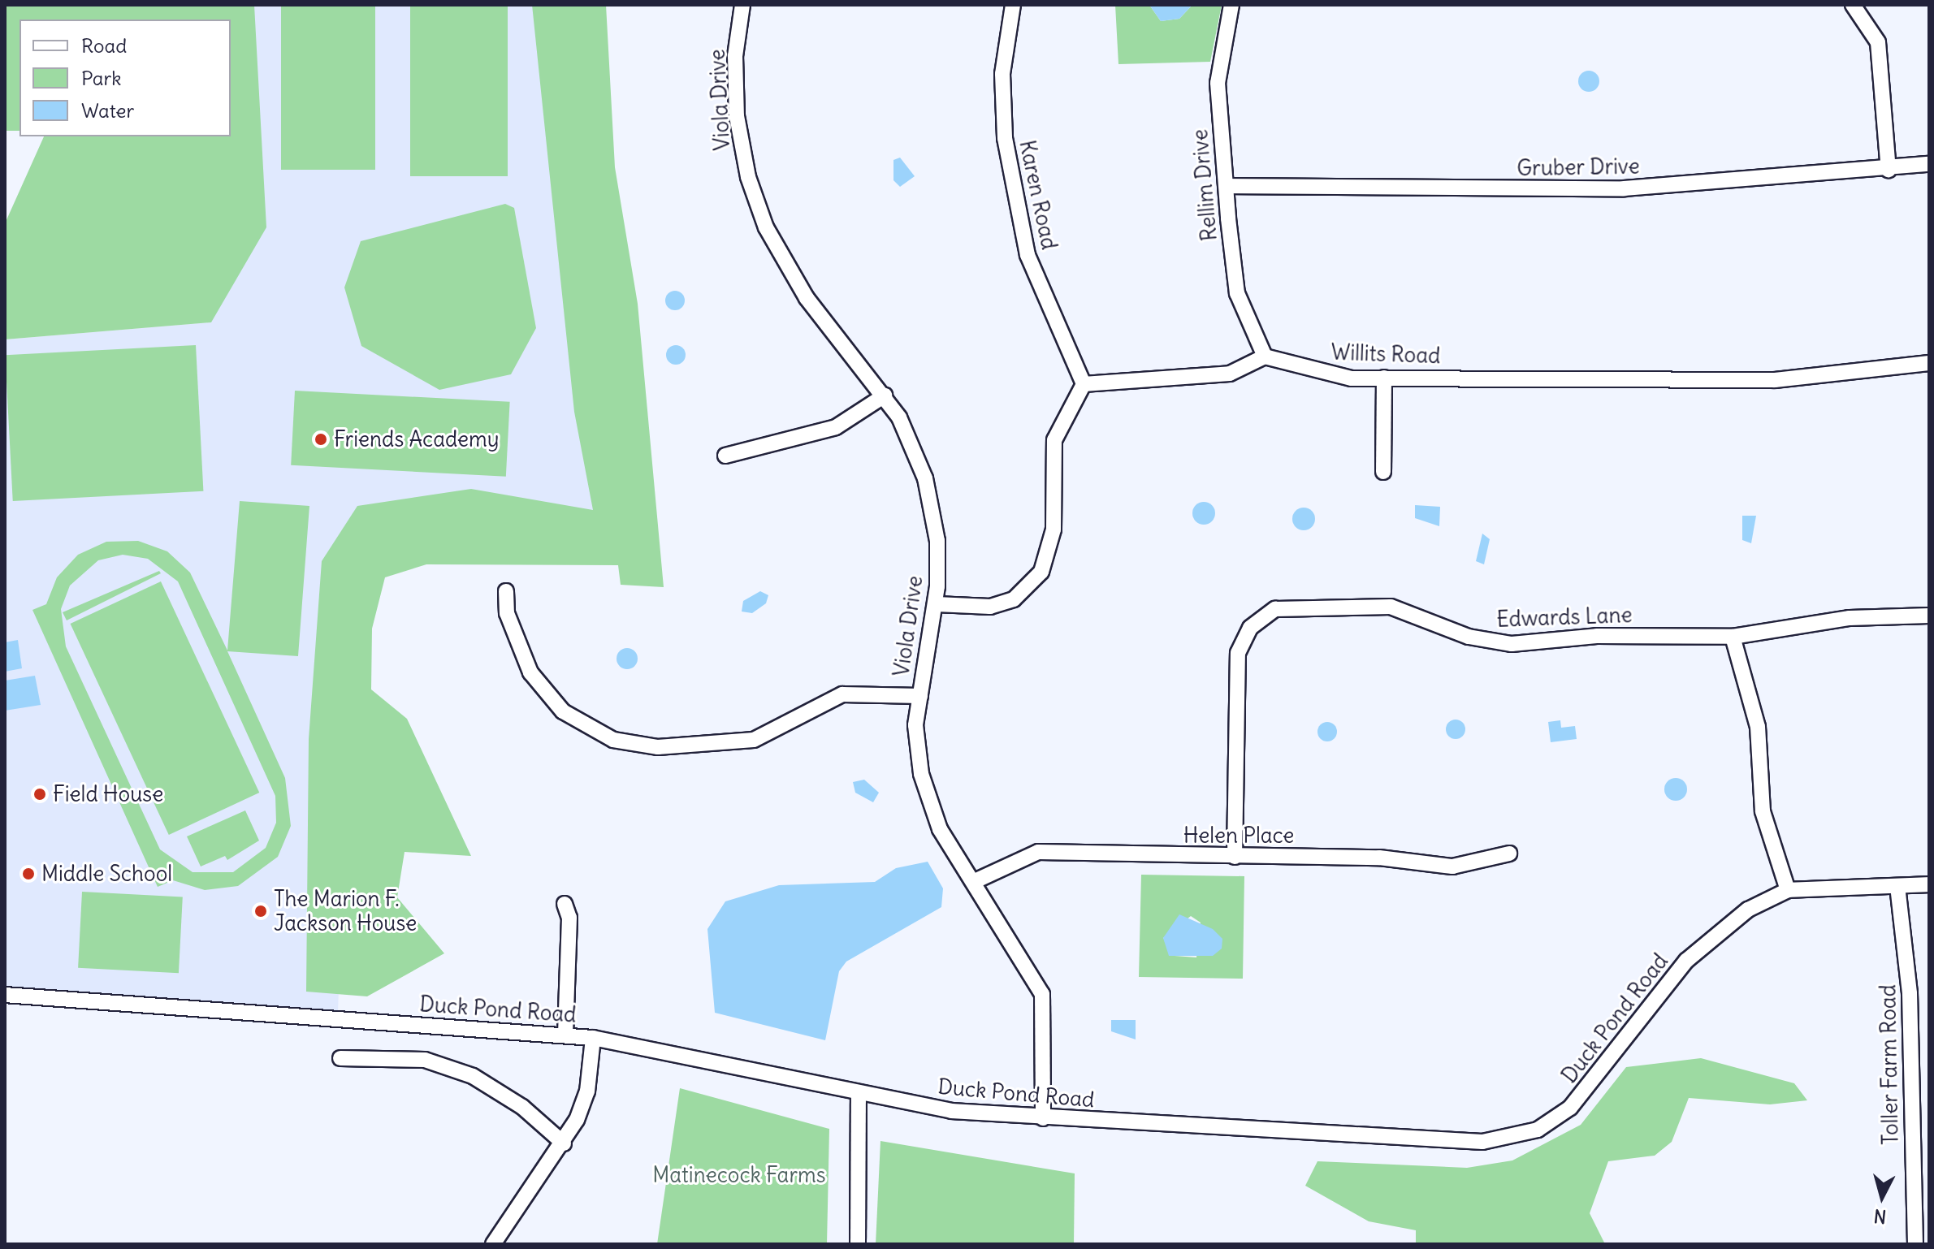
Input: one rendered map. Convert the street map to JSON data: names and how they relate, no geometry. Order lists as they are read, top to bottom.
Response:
{
  "streets": {
    "street": [
      "Viola Drive",
      "Gruber Drive",
      "Rellim Drive",
      "Karen Road",
      "Willits Road",
      "Edwards Lane",
      "Helen Place",
      "Duck Pond Road",
      "Toller Farm Road"
    ]
  },
  "crossings": [
    ["Viola Drive", "Helen Place"],
    ["Viola Drive", "Duck Pond Road"],
    ["Gruber Drive", "Rellim Drive"],
    ["Rellim Drive", "Willits Road"],
    ["Edwards Lane", "Helen Place"],
    ["Duck Pond Road", "Toller Farm Road"]
  ],
  "parks": ["Matinecock Farms"],
  "places": [
    "Friends Academy",
    "Field House",
    "Middle School",
    "The Marion F. Jackson House"
  ],
  "legend": ["Road", "Park", "Water"],
  "north": "bottom"
}
